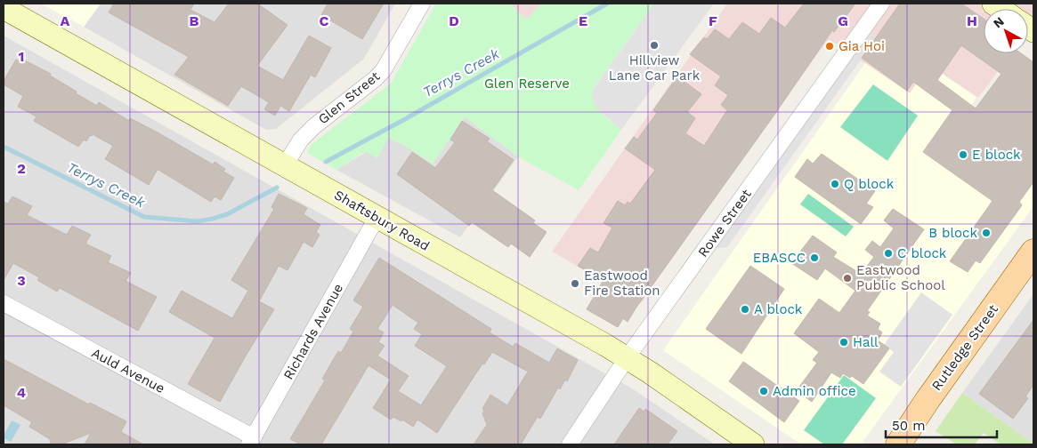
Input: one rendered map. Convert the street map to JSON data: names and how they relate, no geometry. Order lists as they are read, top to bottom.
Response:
{
  "streets": {
    "main road": ["Rutledge Street"],
    "street": [
      "Glen Street",
      "Shaftsbury Road",
      "Rowe Street",
      "Richards Avenue",
      "Auld Avenue"
    ]
  },
  "crossings": [
    ["Glen Street", "Shaftsbury Road"],
    ["Shaftsbury Road", "Rowe Street"],
    ["Shaftsbury Road", "Richards Avenue"],
    ["Richards Avenue", "Auld Avenue"]
  ],
  "water": ["Terrys Creek"],
  "parks": ["Glen Reserve"],
  "places": [
    "Hillview Lane Car Park",
    "Gia Hoi",
    "E block",
    "Q block",
    "B block",
    "C block",
    "EBASCC",
    "Eastwood Public School",
    "Eastwood Fire Station",
    "A block",
    "Hall",
    "Admin office"
  ],
  "scale_bar": "50 m",
  "north": "top left",
  "grid": {
    "columns": [
      "A",
      "B",
      "C",
      "D",
      "E",
      "F",
      "G",
      "H"
    ],
    "rows": [
      "1",
      "2",
      "3",
      "4"
    ]
  }
}
